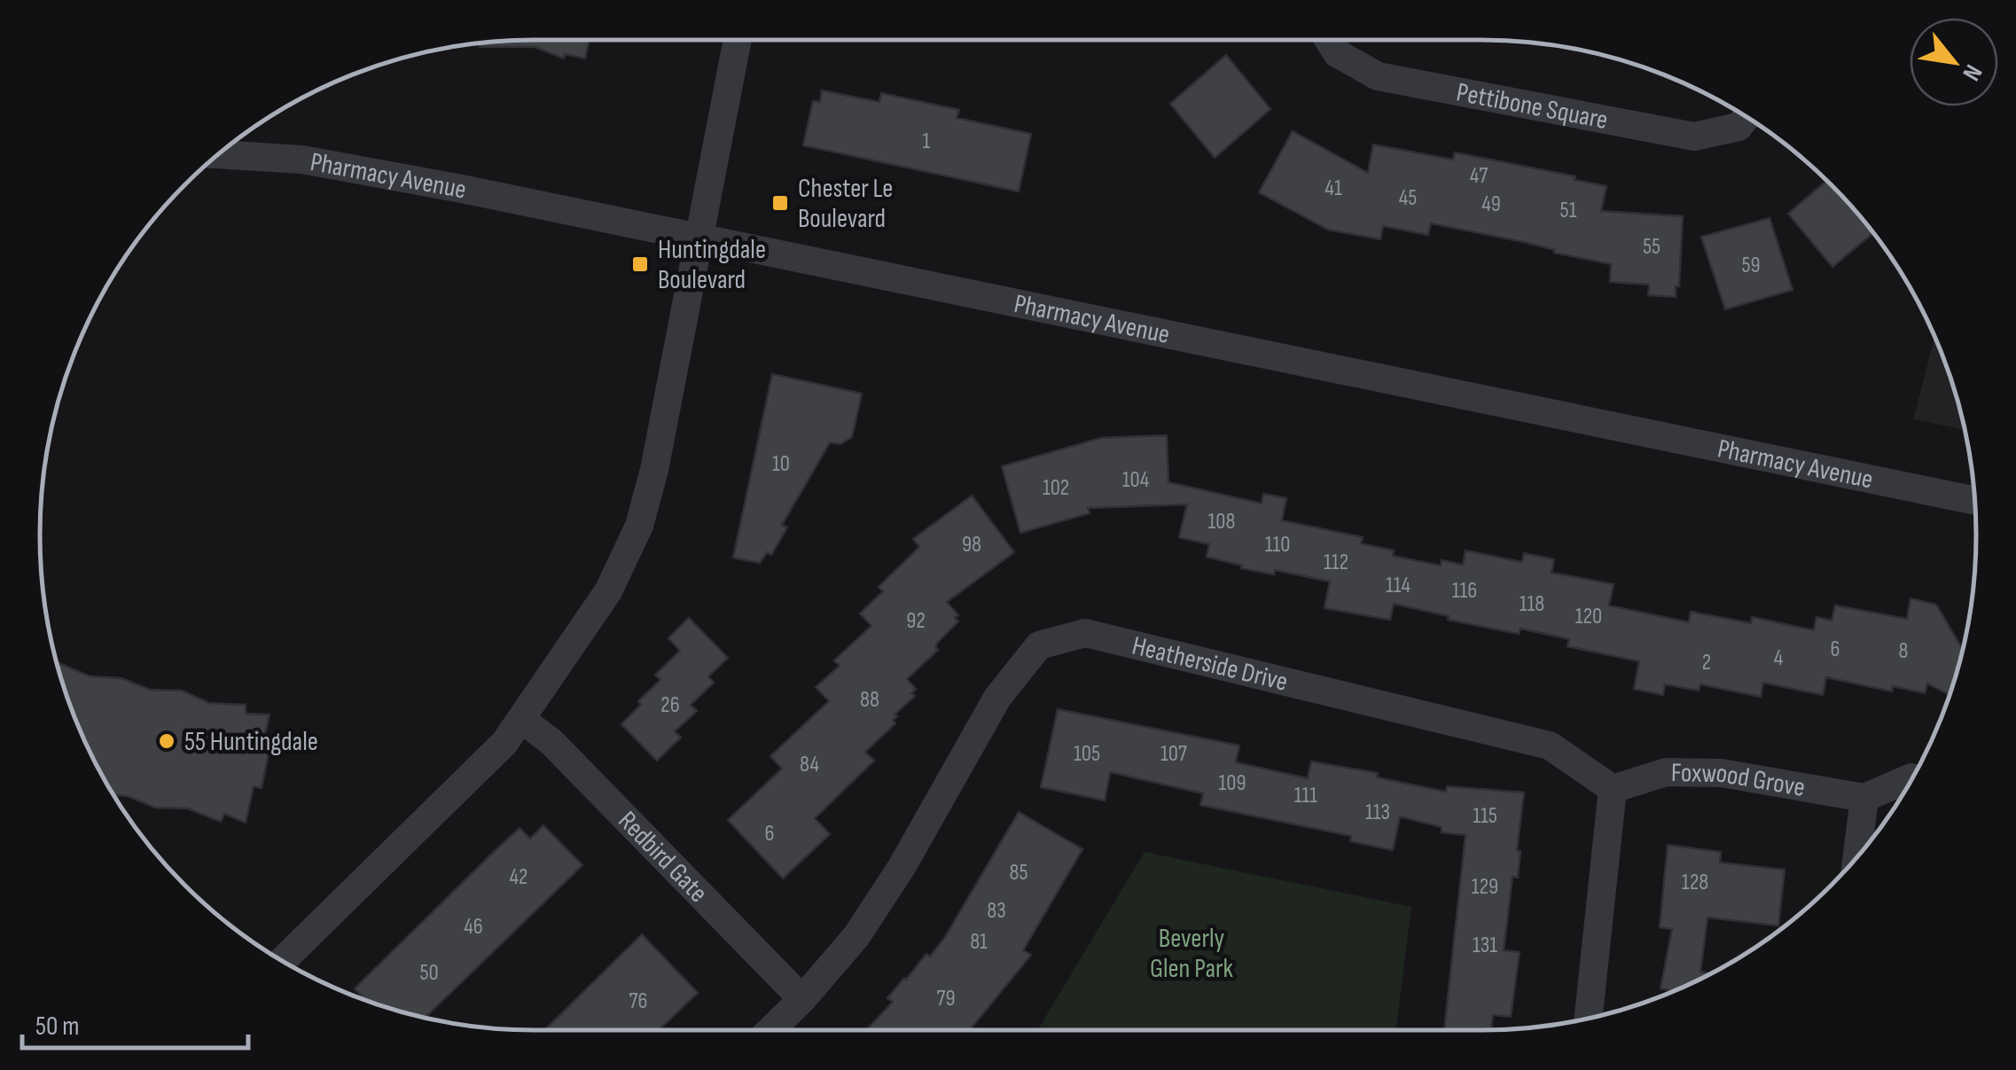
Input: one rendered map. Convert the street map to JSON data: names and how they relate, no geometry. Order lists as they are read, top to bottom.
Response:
{
  "streets": {
    "street": [
      "Pettibone Square",
      "Pharmacy Avenue",
      "Heatherside Drive",
      "Foxwood Grove",
      "Redbird Gate"
    ]
  },
  "crossings": [
    ["Heatherside Drive", "Foxwood Grove"],
    ["Heatherside Drive", "Redbird Gate"]
  ],
  "parks": ["Beverly Glen Park"],
  "places": {
    "transit": ["Chester Le Boulevard", "Huntingdale Boulevard"],
    "other": ["55 Huntingdale"]
  },
  "house_numbers": [
    "1",
    "47",
    "41",
    "45",
    "49",
    "51",
    "55",
    "59",
    "10",
    "104",
    "102",
    "108",
    "98",
    "110",
    "112",
    "114",
    "116",
    "118",
    "120",
    "92",
    "6",
    "8",
    "4",
    "2",
    "88",
    "26",
    "105",
    "107",
    "84",
    "109",
    "111",
    "113",
    "115",
    "6",
    "85",
    "42",
    "128",
    "129",
    "83",
    "46",
    "81",
    "131",
    "50",
    "79",
    "76"
  ],
  "scale_bar": "50 m",
  "north": "bottom right"
}
